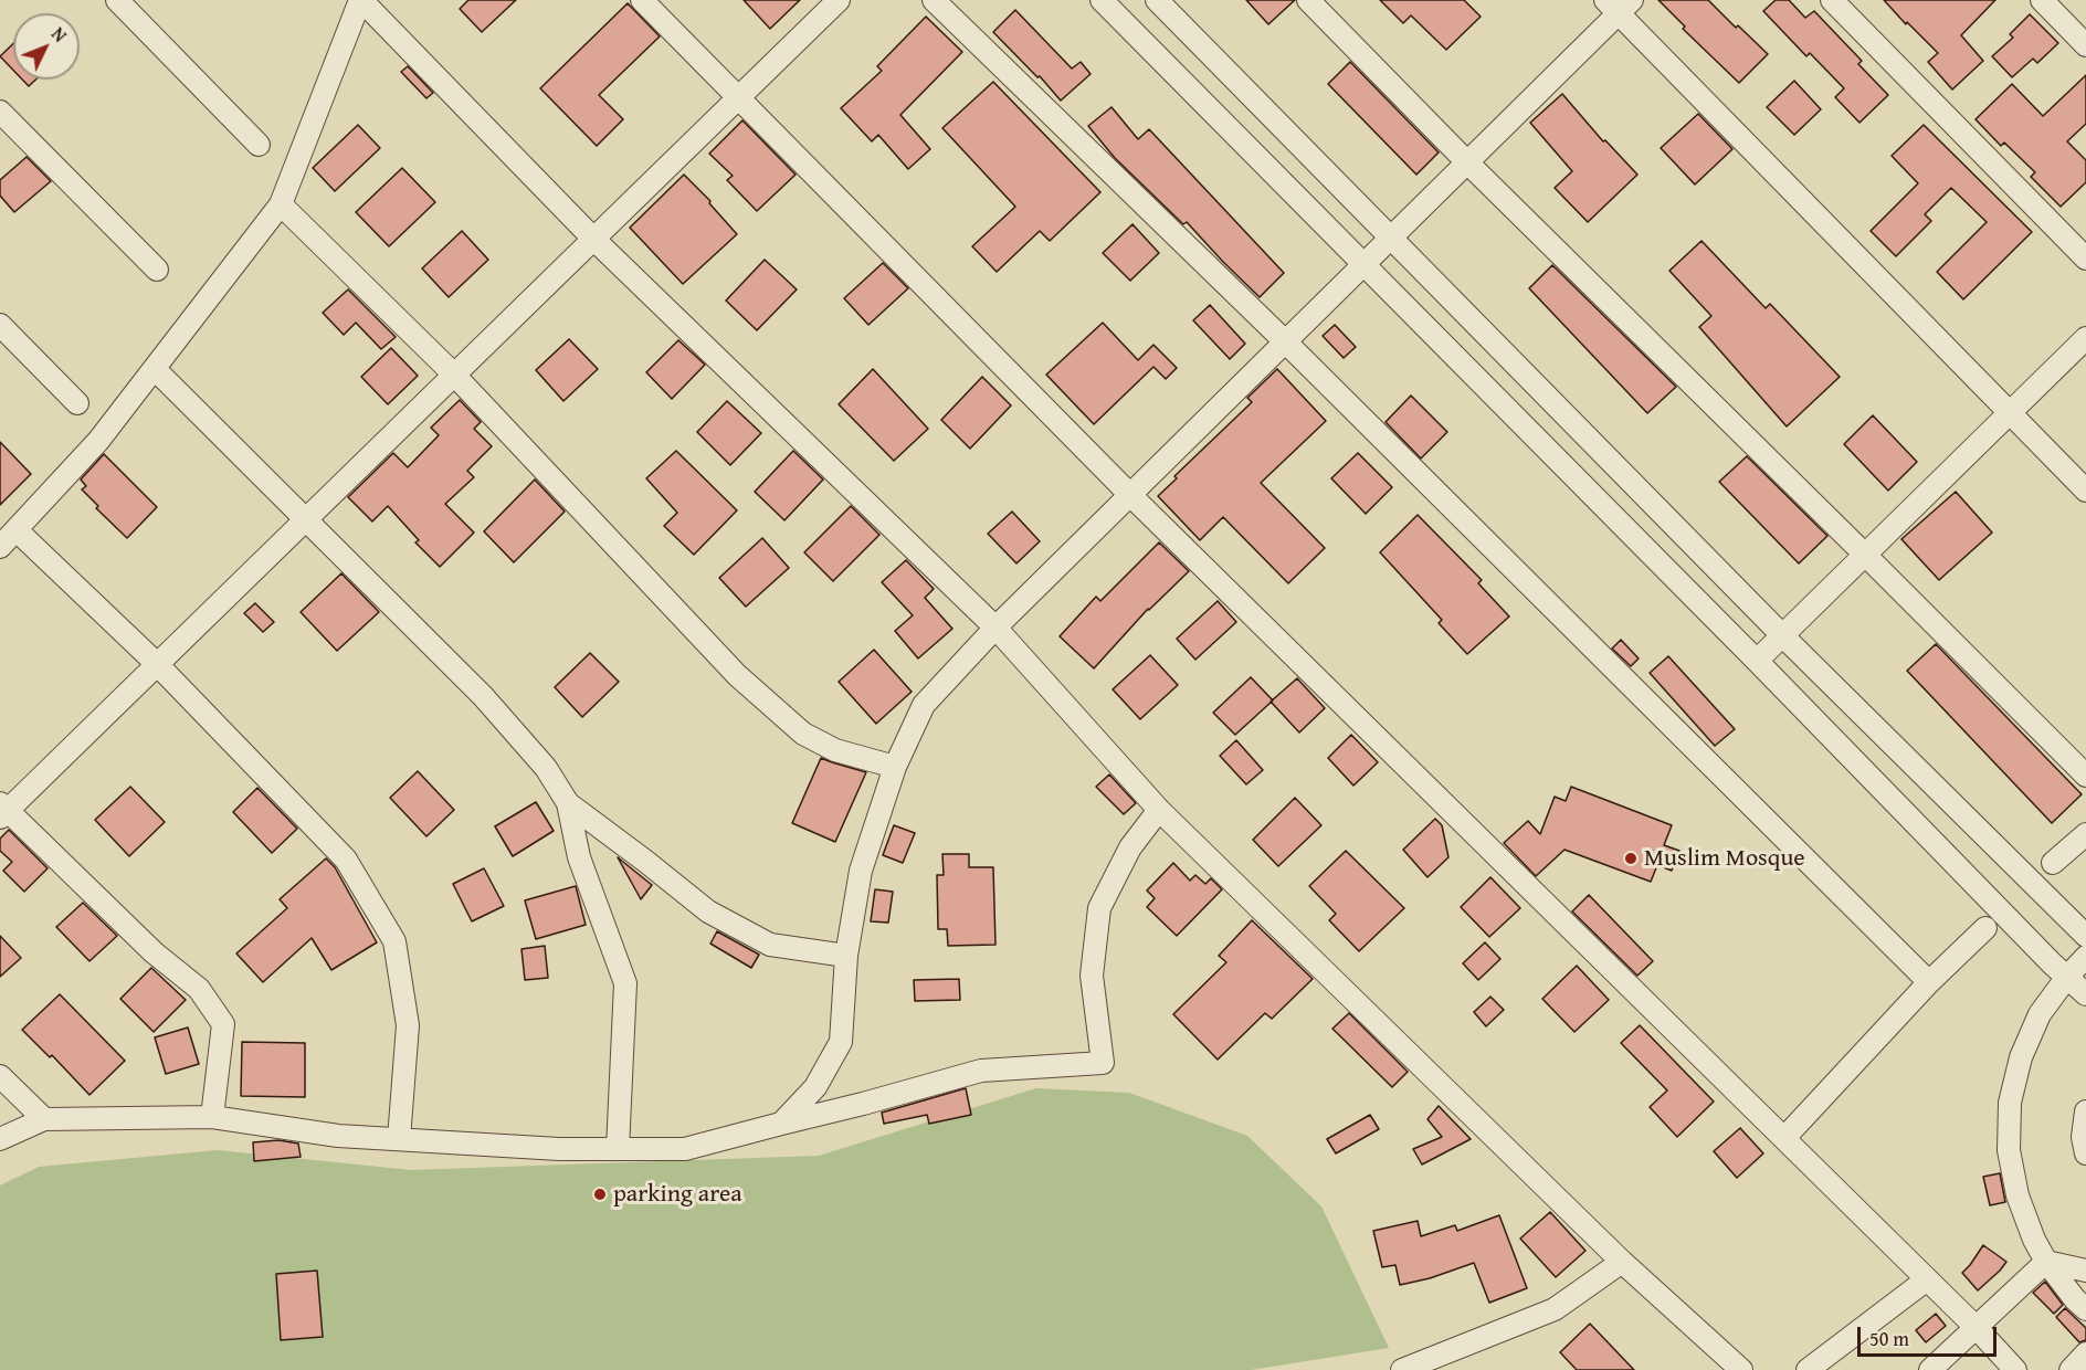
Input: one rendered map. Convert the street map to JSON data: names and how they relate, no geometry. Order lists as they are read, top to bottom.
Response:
{
  "places": ["Muslim Mosque", "parking area"],
  "scale_bar": "50 m",
  "north": "top right"
}
